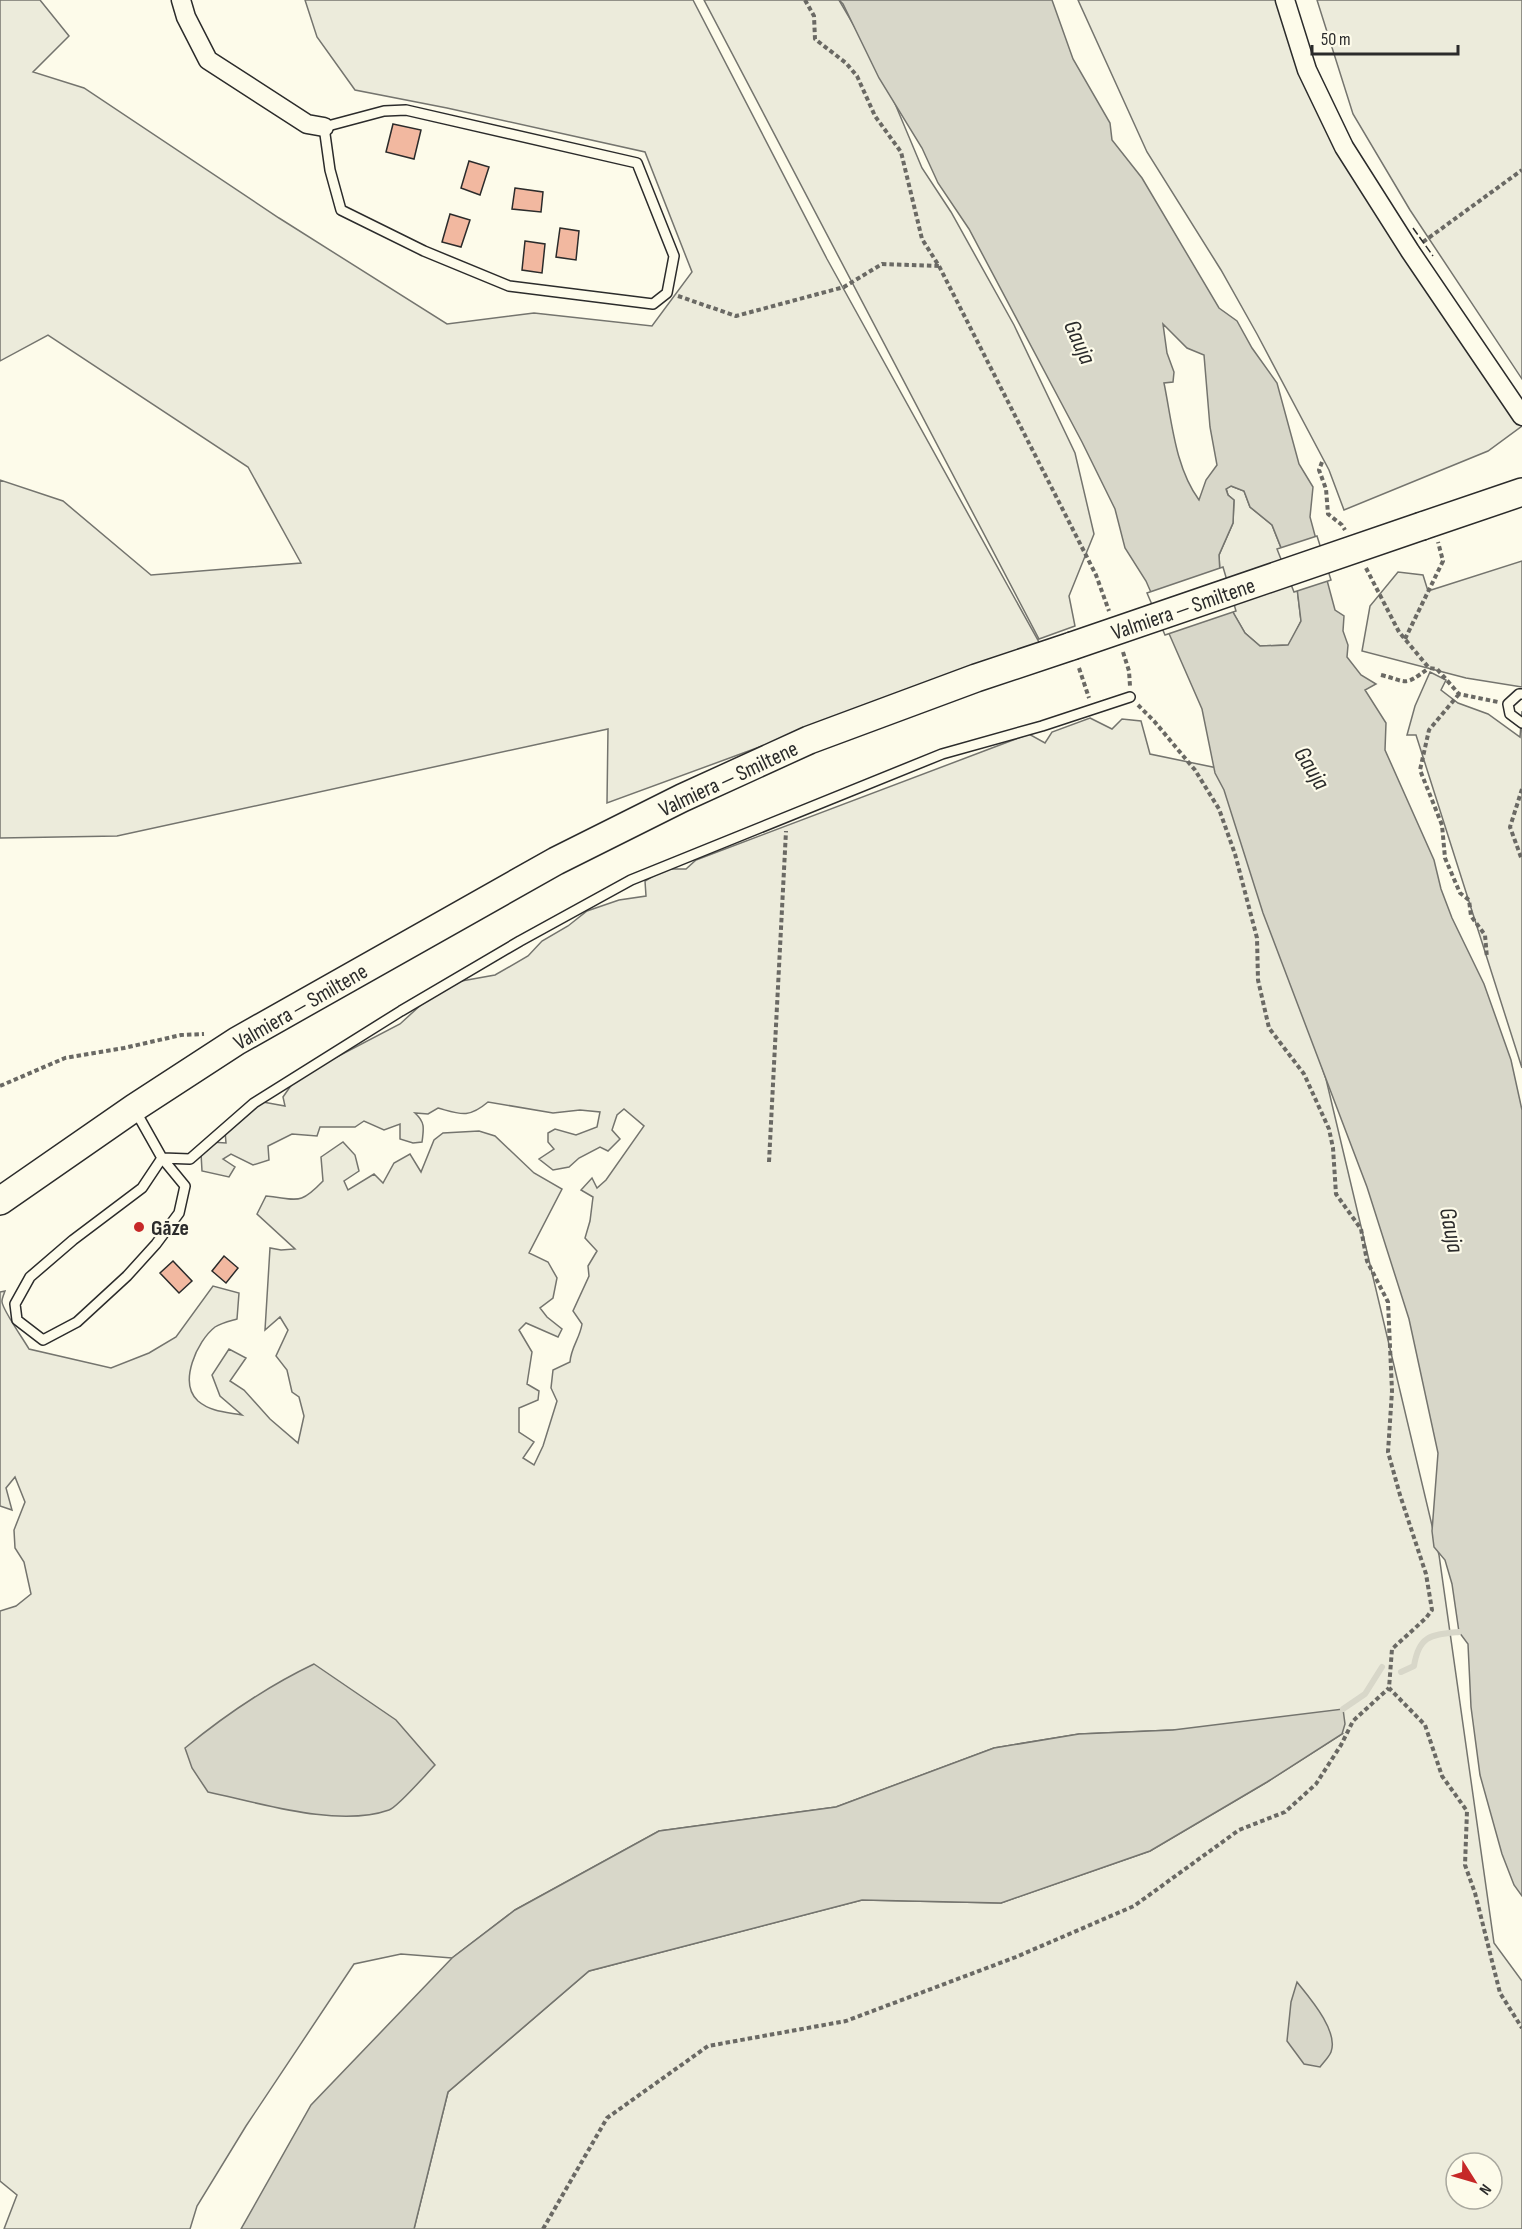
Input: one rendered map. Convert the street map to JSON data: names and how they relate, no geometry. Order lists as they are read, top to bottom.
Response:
{
  "streets": {
    "main road": ["Valmiera — Smiltene"]
  },
  "water": ["Gauja"],
  "places": ["Gāze"],
  "scale_bar": "50 m",
  "north": "bottom right"
}
